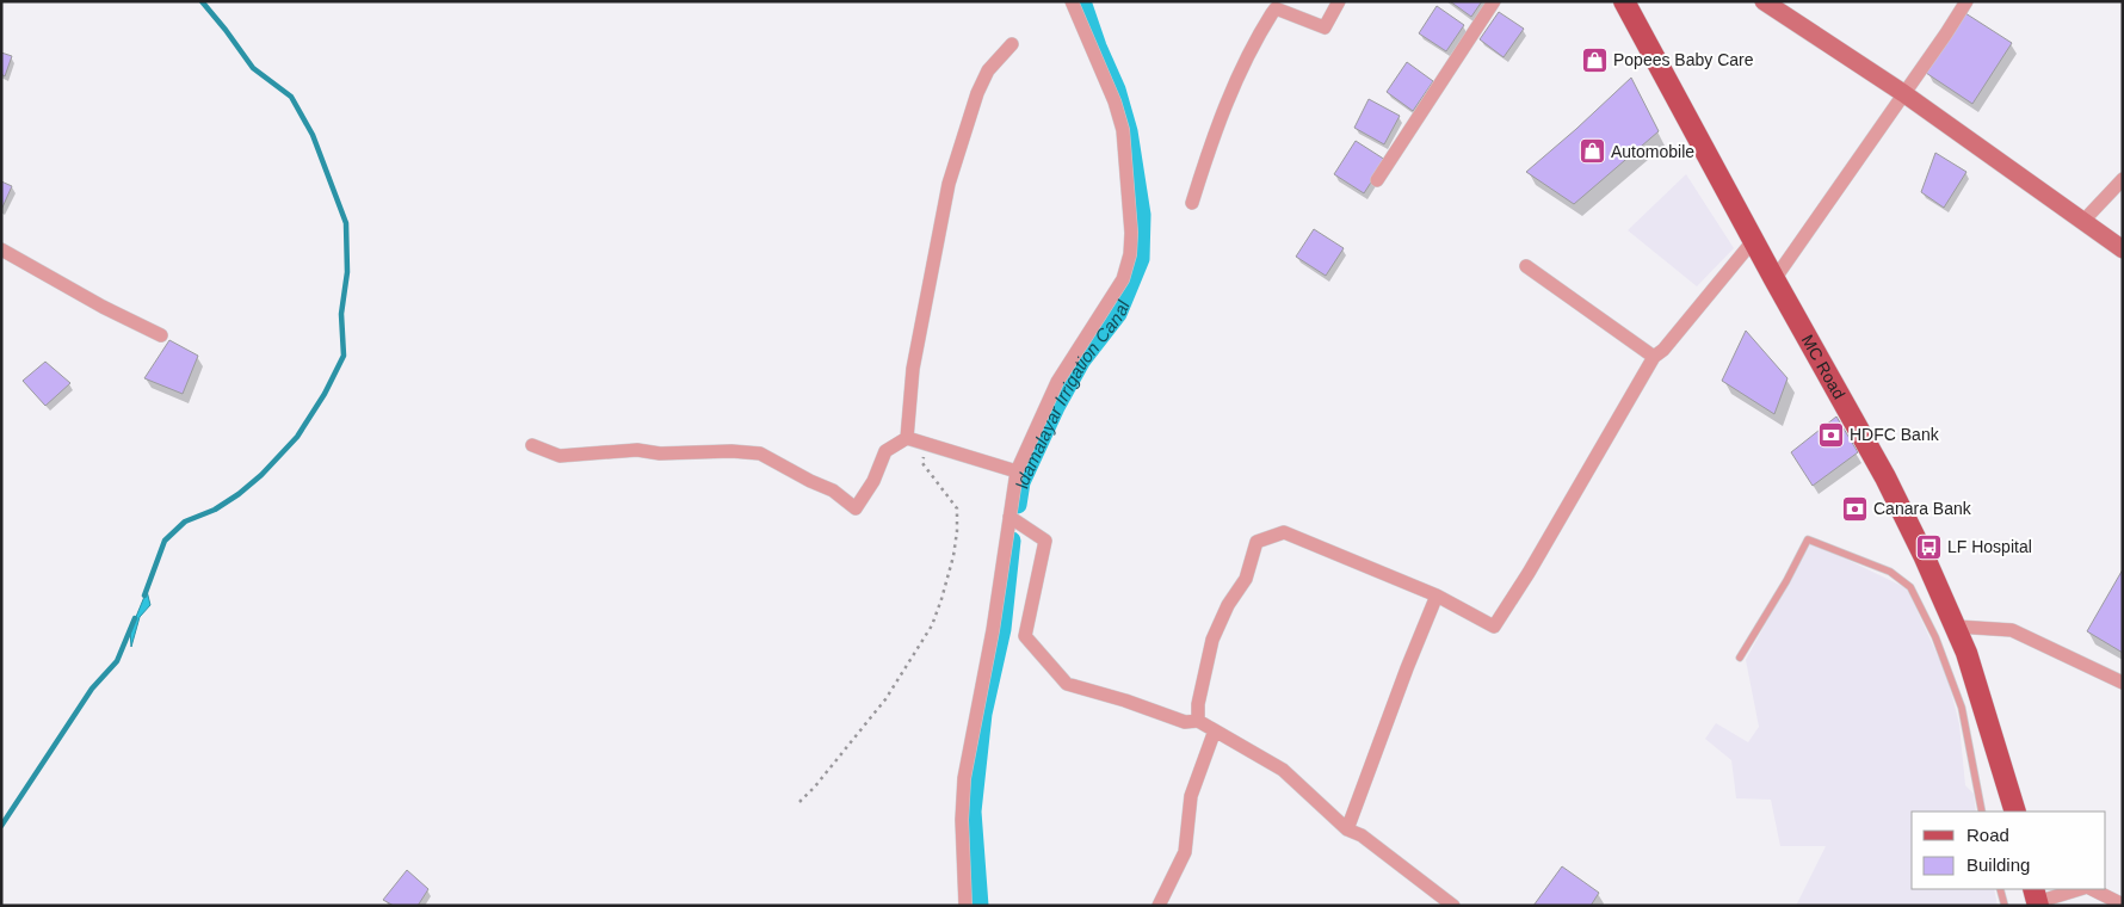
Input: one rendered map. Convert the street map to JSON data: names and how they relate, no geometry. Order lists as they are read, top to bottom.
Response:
{
  "streets": {
    "main road": ["MC Road"]
  },
  "water": ["Idamalayar Irrigation Canal"],
  "places": {
    "shop": ["Popees Baby Care", "Automobile"],
    "bank": ["HDFC Bank", "Canara Bank"],
    "bus stop": ["LF Hospital"]
  },
  "legend": ["Road", "Building"]
}
